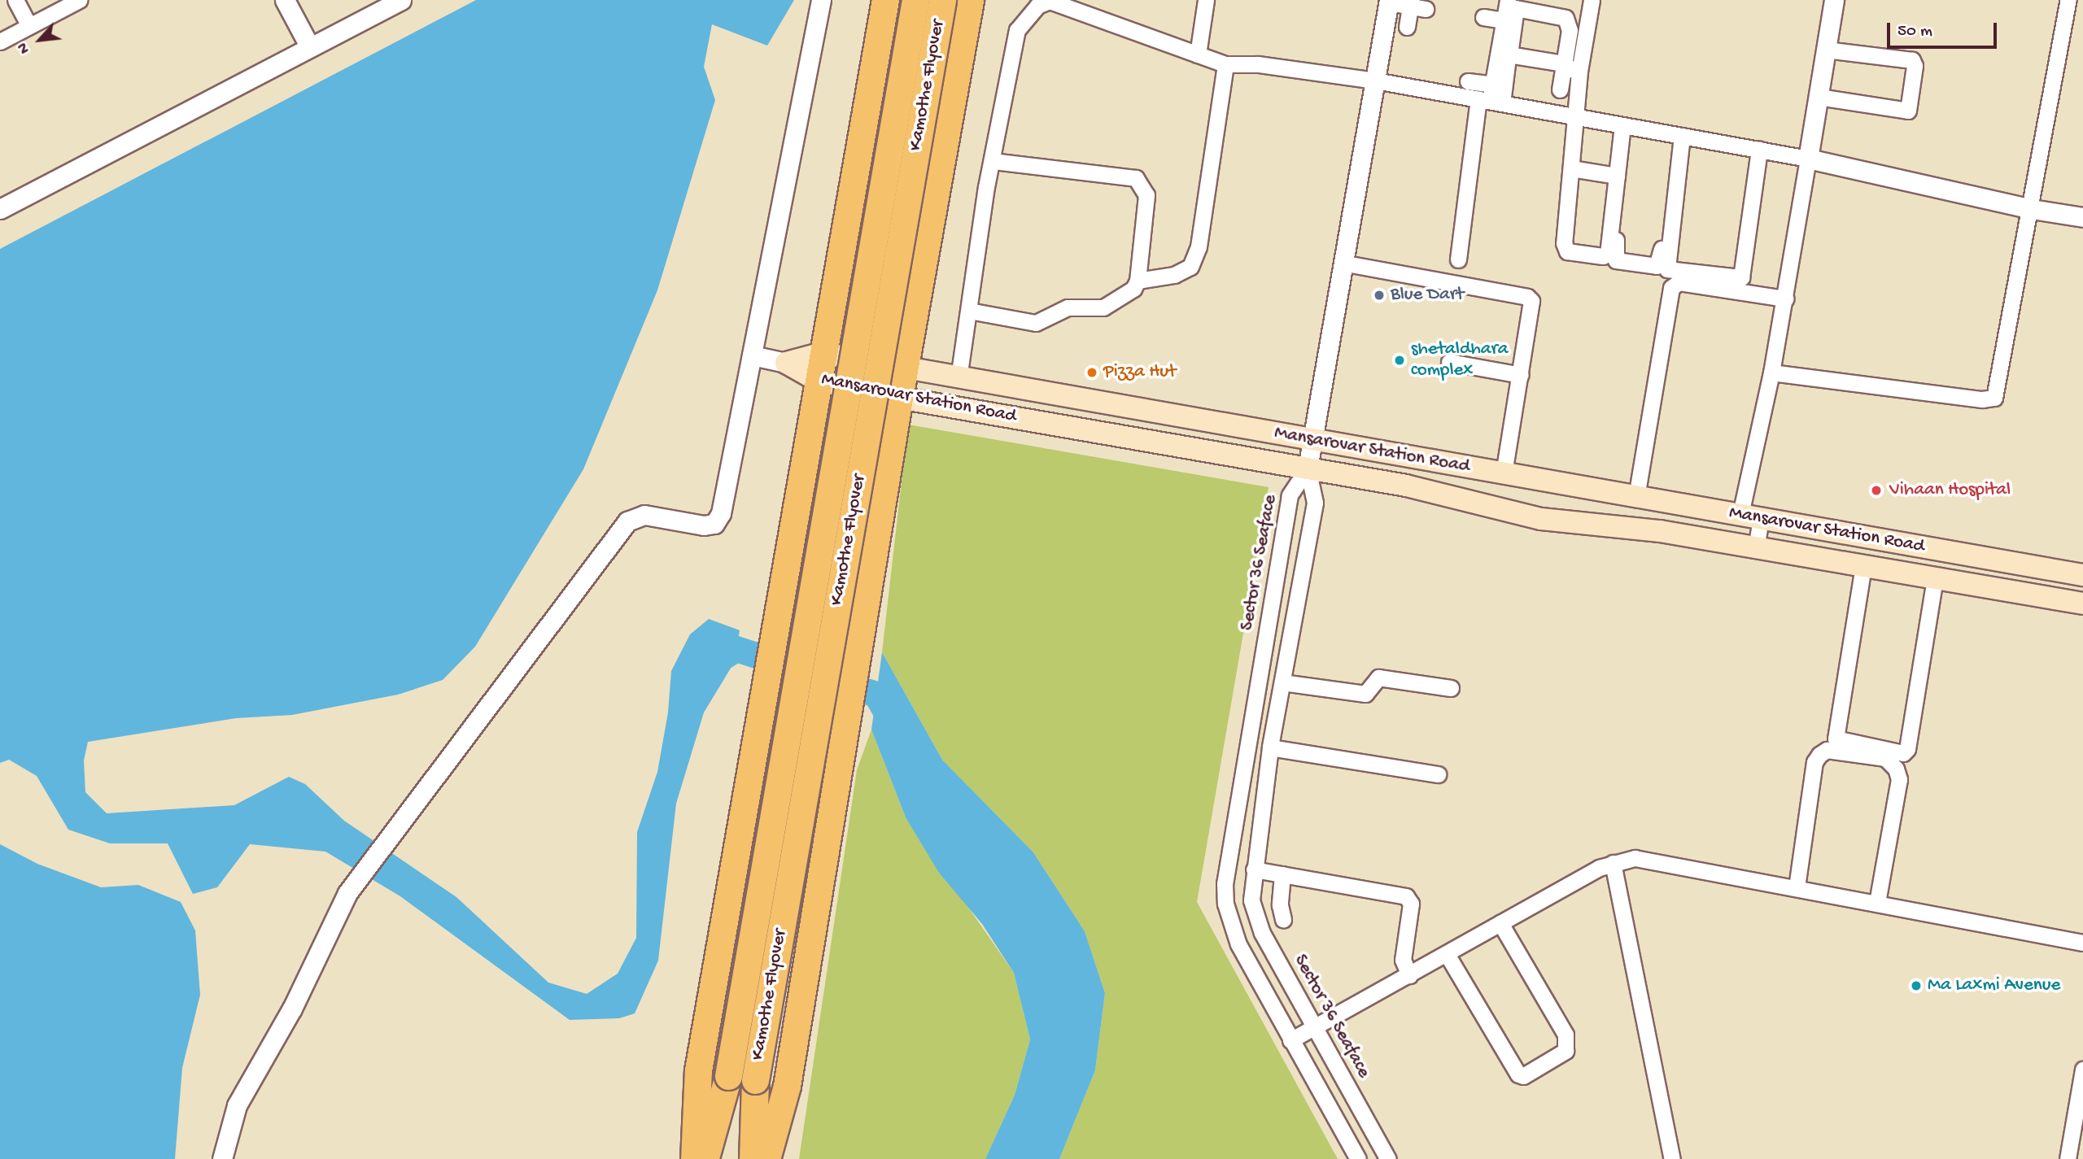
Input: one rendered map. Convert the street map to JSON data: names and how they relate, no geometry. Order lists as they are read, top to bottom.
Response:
{
  "streets": {
    "highway": ["Kamothe Flyover"],
    "main road": ["Mansarovar Station Road"],
    "street": ["Sector 36 Seaface"]
  },
  "crossings": [
    ["Mansarovar Station Road", "Sector 36 Seaface"]
  ],
  "places": [
    "Blue Dart",
    "shetaldhara complex",
    "Pizza Hut",
    "Vihaan Hospital",
    "Ma Laxmi Avenue"
  ],
  "scale_bar": "50 m",
  "north": "bottom left"
}
